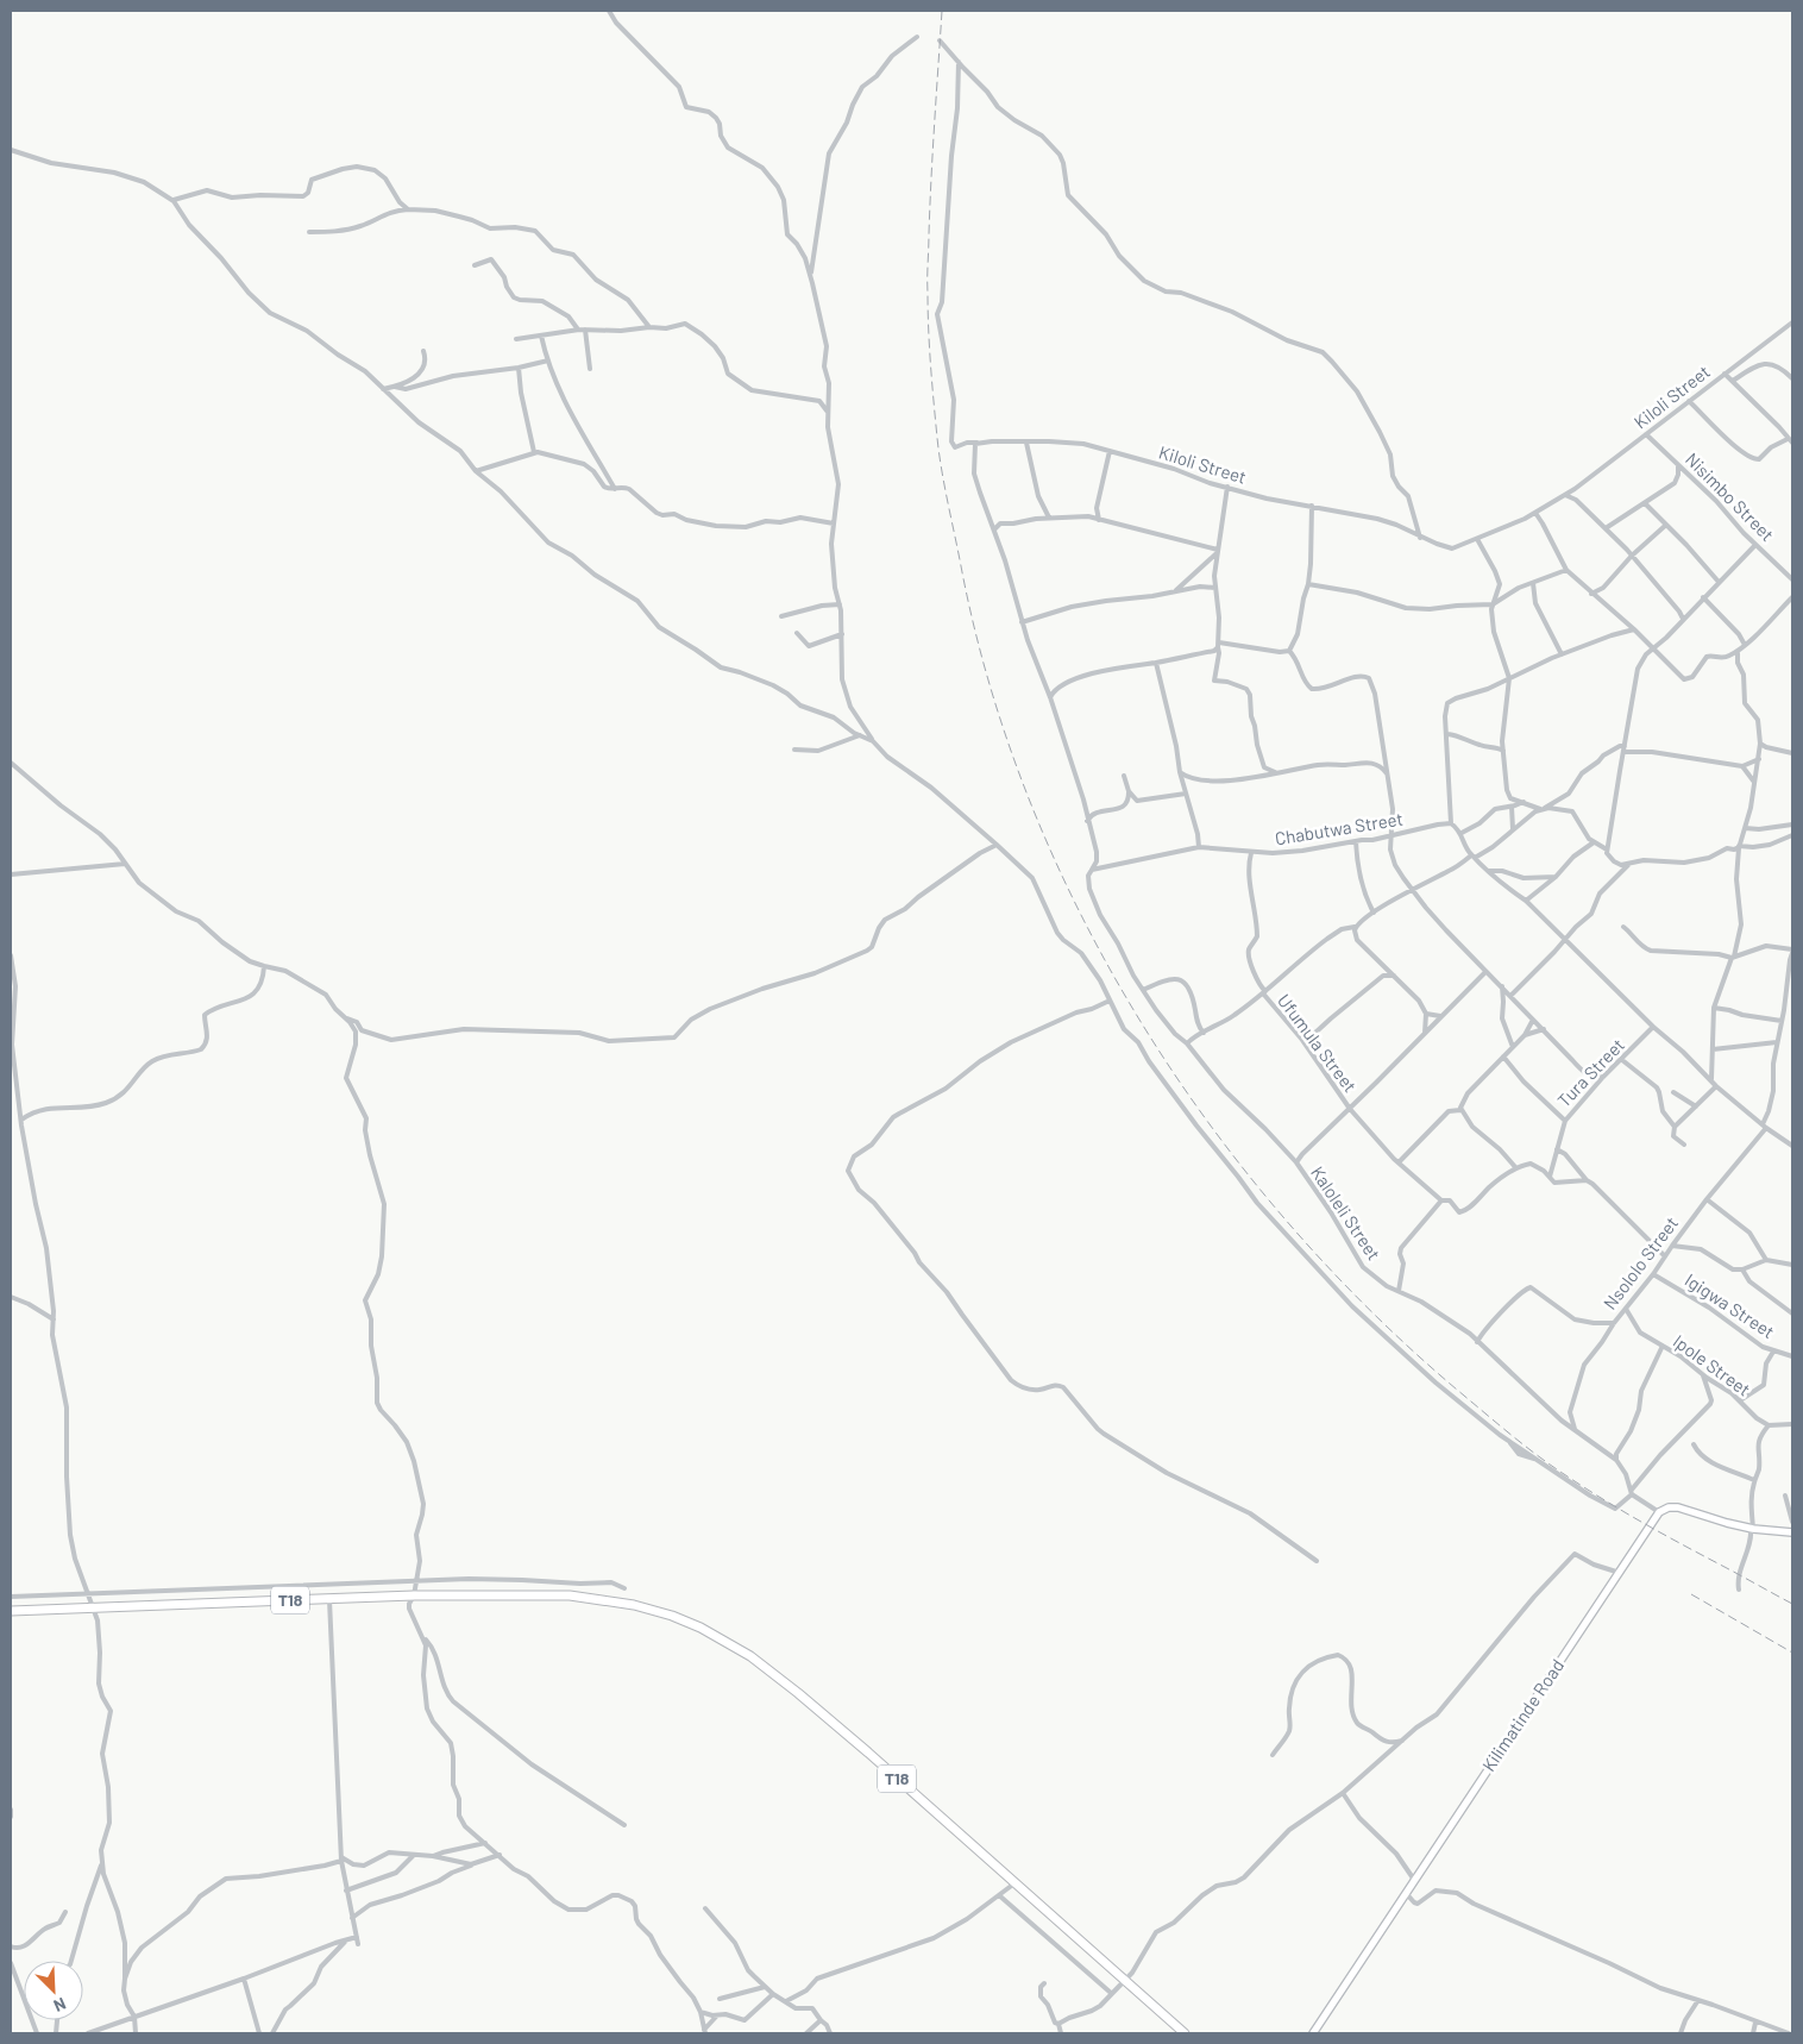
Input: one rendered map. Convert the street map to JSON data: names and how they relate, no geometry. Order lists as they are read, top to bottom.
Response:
{
  "streets": {
    "highway": ["T18"],
    "main road": ["Kilimatinde Road"],
    "street": [
      "Kiloli Street",
      "Nisimbo Street",
      "Chabutwa Street",
      "Ufumula Street",
      "Tura Street",
      "Kaloleli Street",
      "Nsololo Street",
      "Igigwa Street",
      "Ipole Street"
    ]
  },
  "crossings": [
    ["Kiloli Street", "Nisimbo Street"],
    ["Chabutwa Street", "Ufumula Street"],
    ["Ufumula Street", "Kaloleli Street"],
    ["Kaloleli Street", "Nsololo Street"],
    ["Kaloleli Street", "Kilimatinde Road"],
    ["Nsololo Street", "Igigwa Street"],
    ["Nsololo Street", "Ipole Street"]
  ],
  "north": "bottom right"
}
